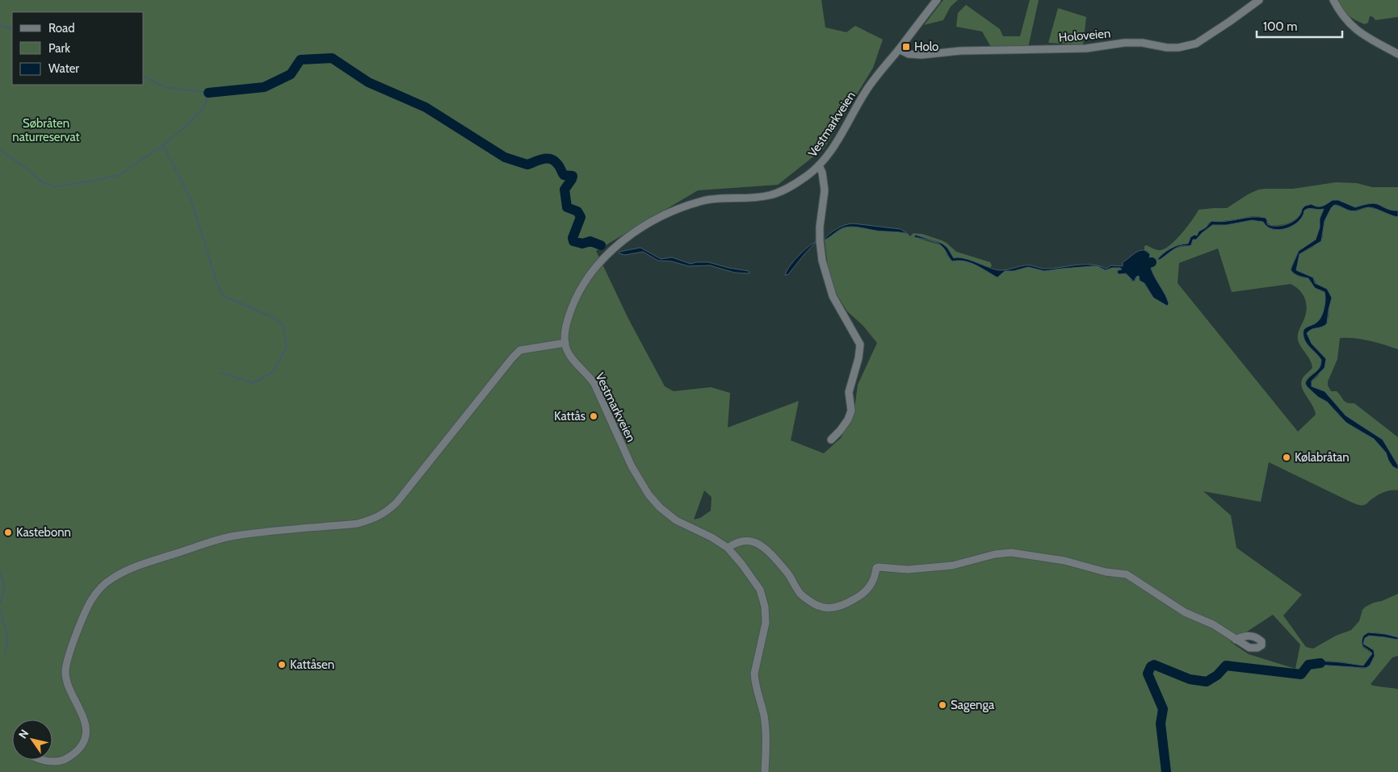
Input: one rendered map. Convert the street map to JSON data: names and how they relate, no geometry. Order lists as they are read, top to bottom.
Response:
{
  "streets": {
    "street": ["Holoveien", "Vestmarkveien"]
  },
  "crossings": [
    ["Holoveien", "Vestmarkveien"]
  ],
  "parks": ["Søbråten naturreservat"],
  "places": {
    "transit": ["Holo"],
    "other": [
      "Kattås",
      "Kølabråtan",
      "Kastebonn",
      "Kattåsen",
      "Sagenga"
    ]
  },
  "legend": ["Road", "Park", "Water"],
  "scale_bar": "100 m",
  "north": "top left"
}
